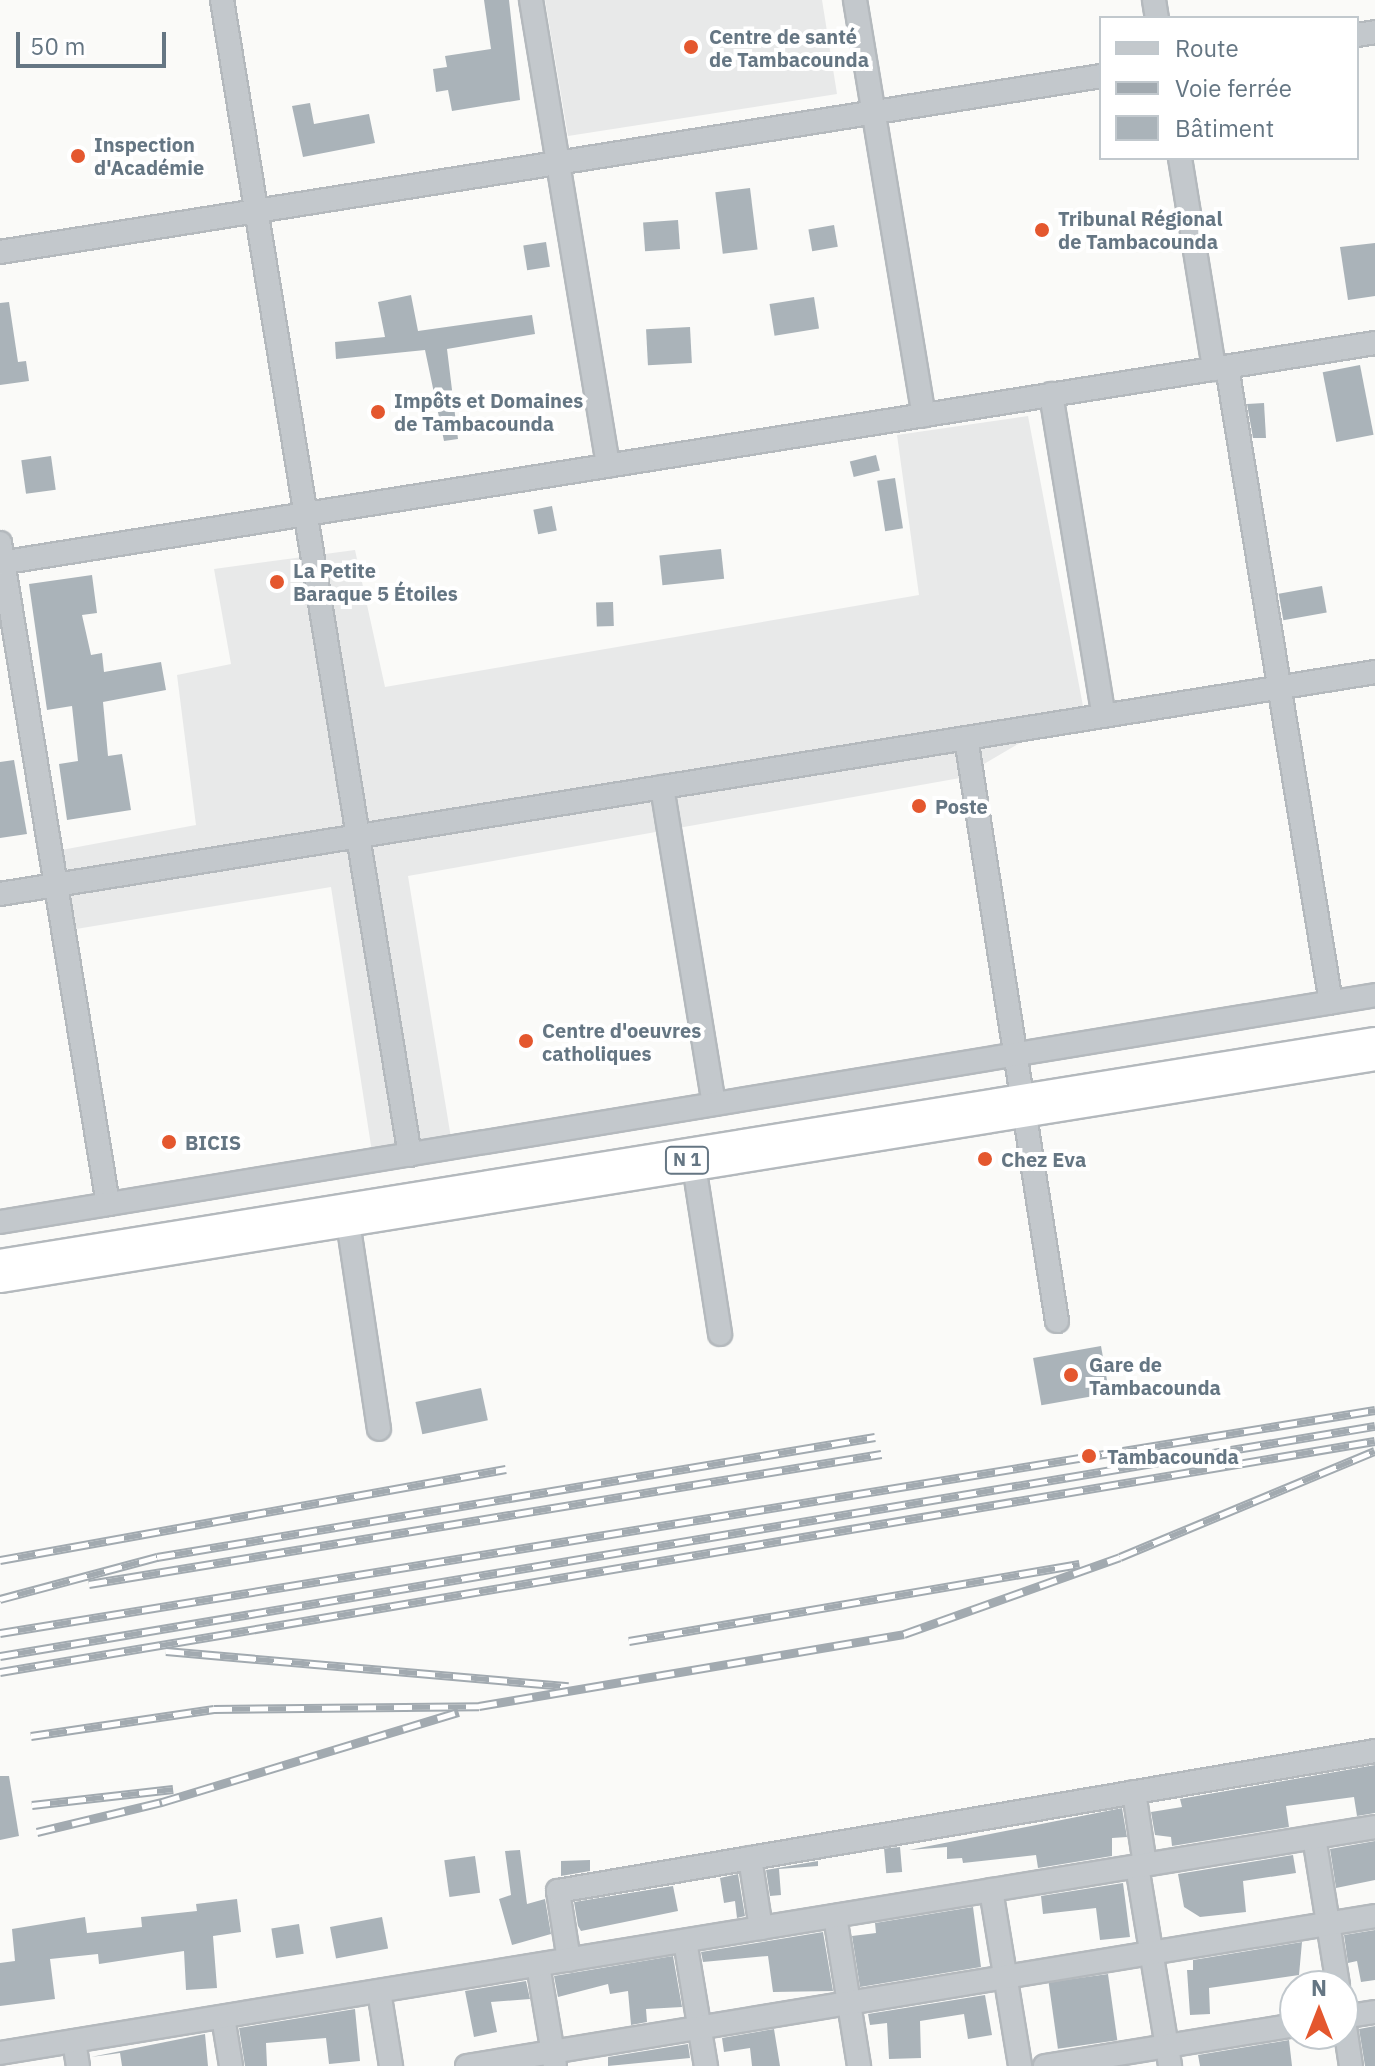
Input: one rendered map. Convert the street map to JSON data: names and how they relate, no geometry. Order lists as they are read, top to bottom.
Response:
{
  "streets": {
    "highway": ["N 1"]
  },
  "places": [
    "Centre de santé de Tambacounda",
    "Inspection d'Académie",
    "Tribunal Régional de Tambacounda",
    "Impôts et Domaines de Tambacounda",
    "La Petite Baraque 5 Étoiles",
    "Poste",
    "Centre d'oeuvres catholiques",
    "BICIS",
    "Chez Eva",
    "Gare de Tambacounda",
    "Tambacounda"
  ],
  "legend": ["Route", "Voie ferrée", "Bâtiment"],
  "scale_bar": "50 m",
  "north": "top"
}
